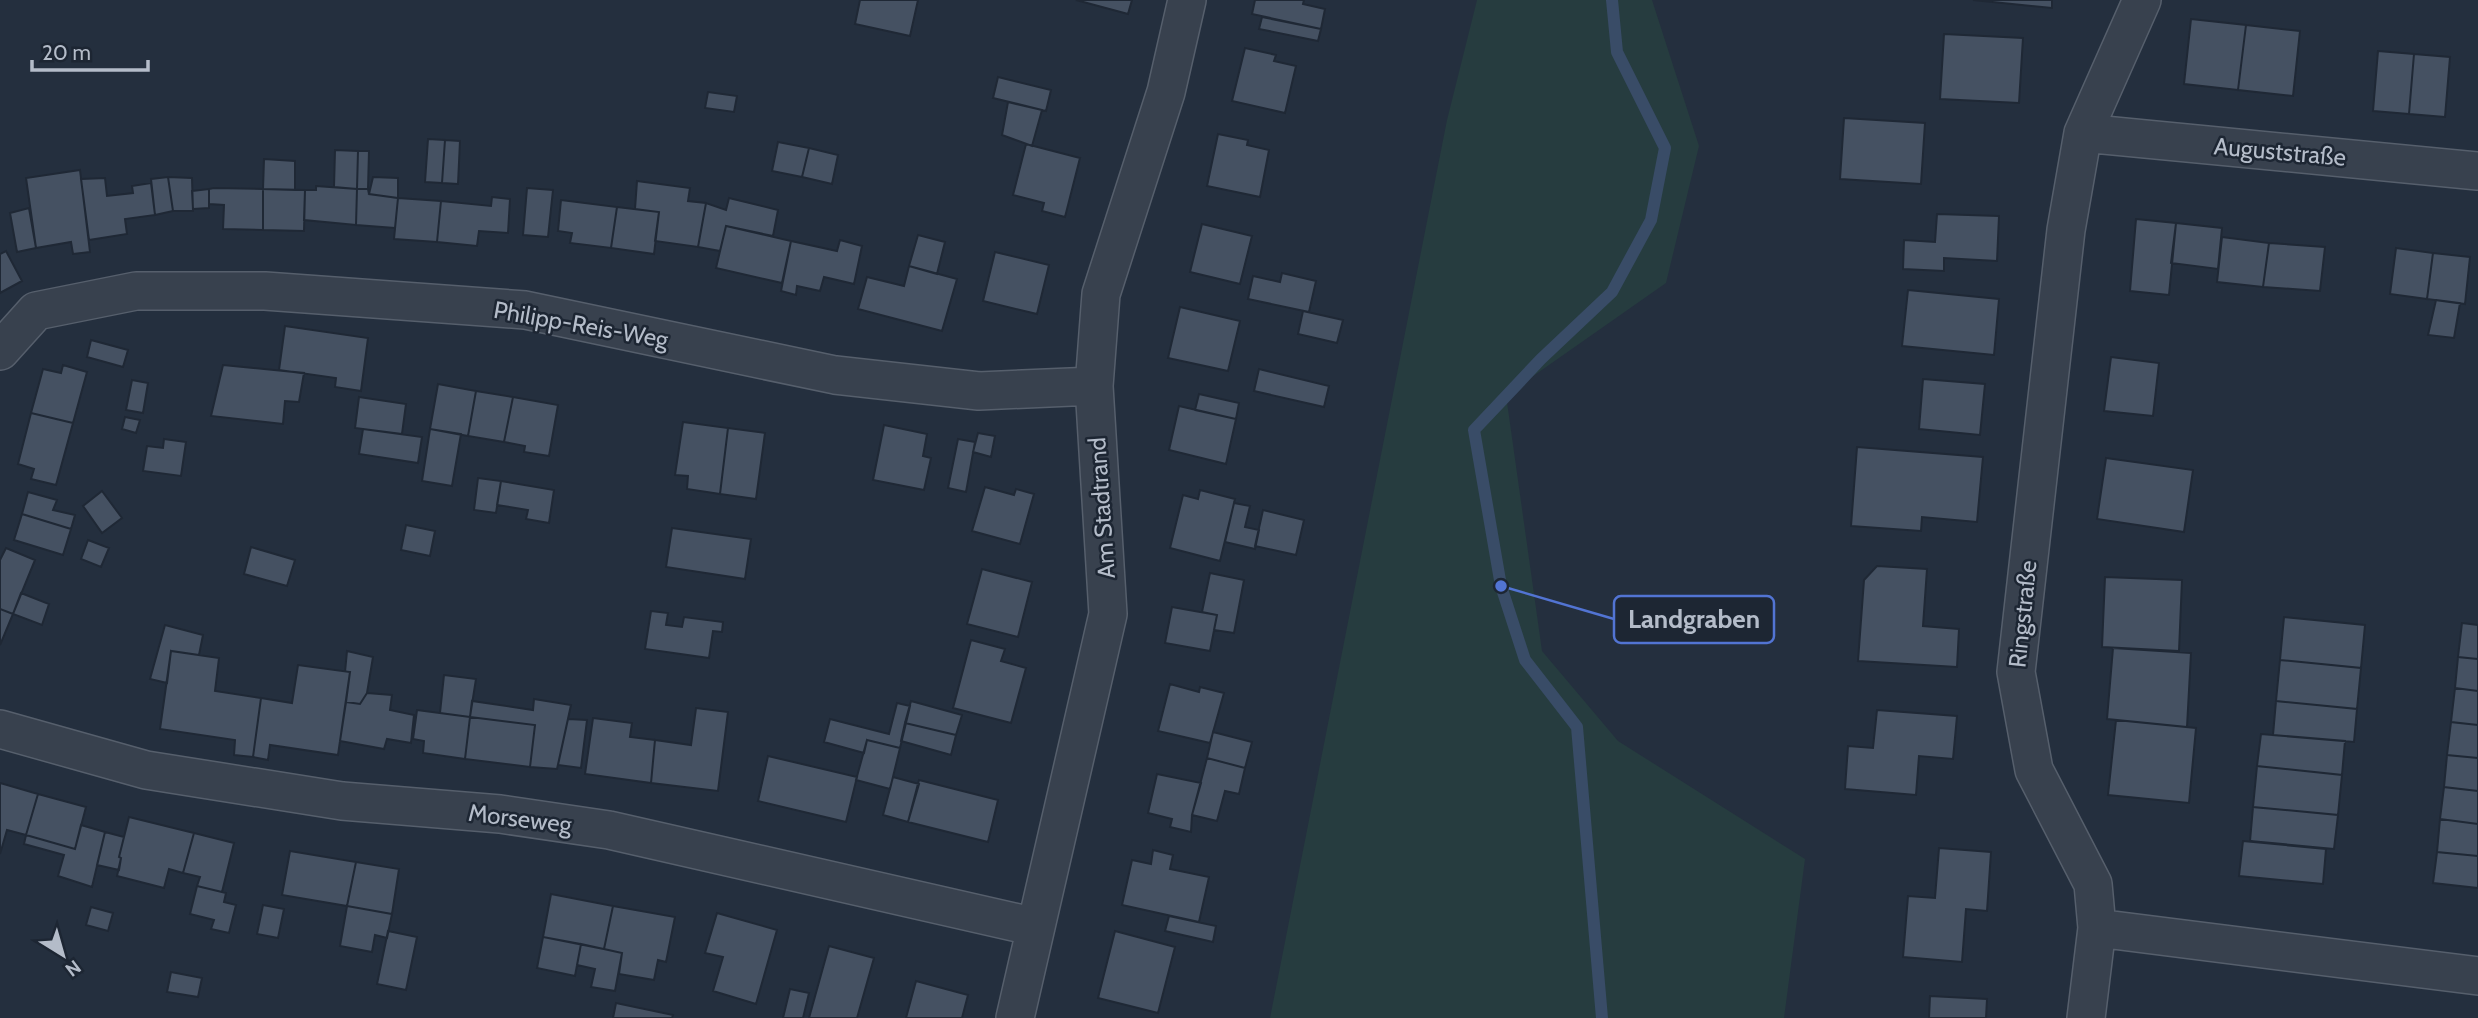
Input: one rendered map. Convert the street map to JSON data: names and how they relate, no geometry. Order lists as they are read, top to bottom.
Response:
{
  "streets": {
    "street": [
      "Auguststraße",
      "Philipp-Reis-Weg",
      "Am Stadtrand",
      "Ringstraße",
      "Morseweg"
    ]
  },
  "crossings": [
    ["Auguststraße", "Ringstraße"],
    ["Philipp-Reis-Weg", "Am Stadtrand"],
    ["Am Stadtrand", "Morseweg"]
  ],
  "places": ["Landgraben"],
  "scale_bar": "20 m",
  "north": "bottom right"
}
